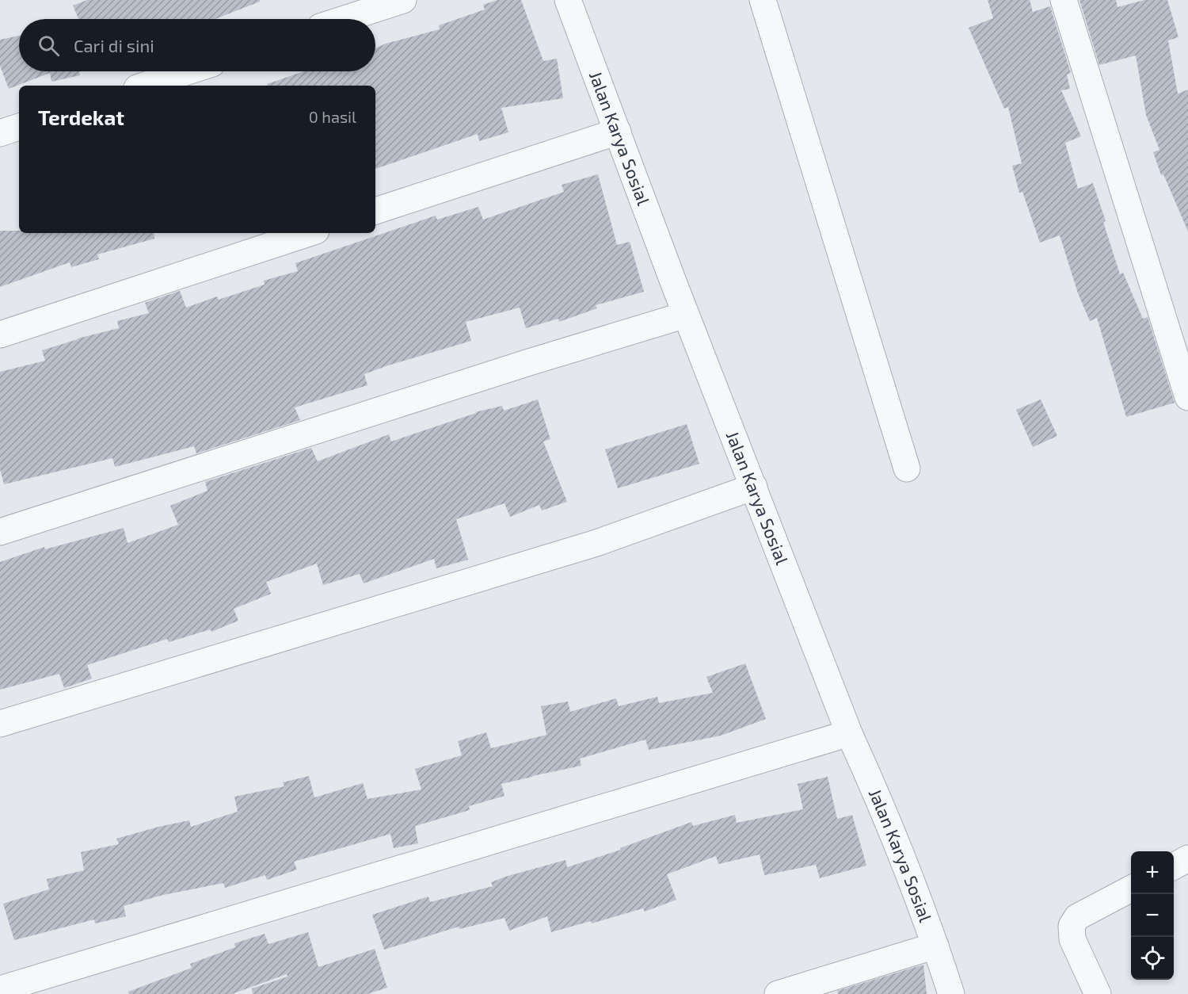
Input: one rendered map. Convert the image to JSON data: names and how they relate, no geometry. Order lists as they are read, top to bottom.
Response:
{
  "streets": {
    "street": ["Jalan Karya Sosial"]
  },
  "page": {
    "search": "Cari di sini",
    "heading": ["Terdekat", "0 hasil"],
    "map_buttons": ["+", "−"]
  }
}
